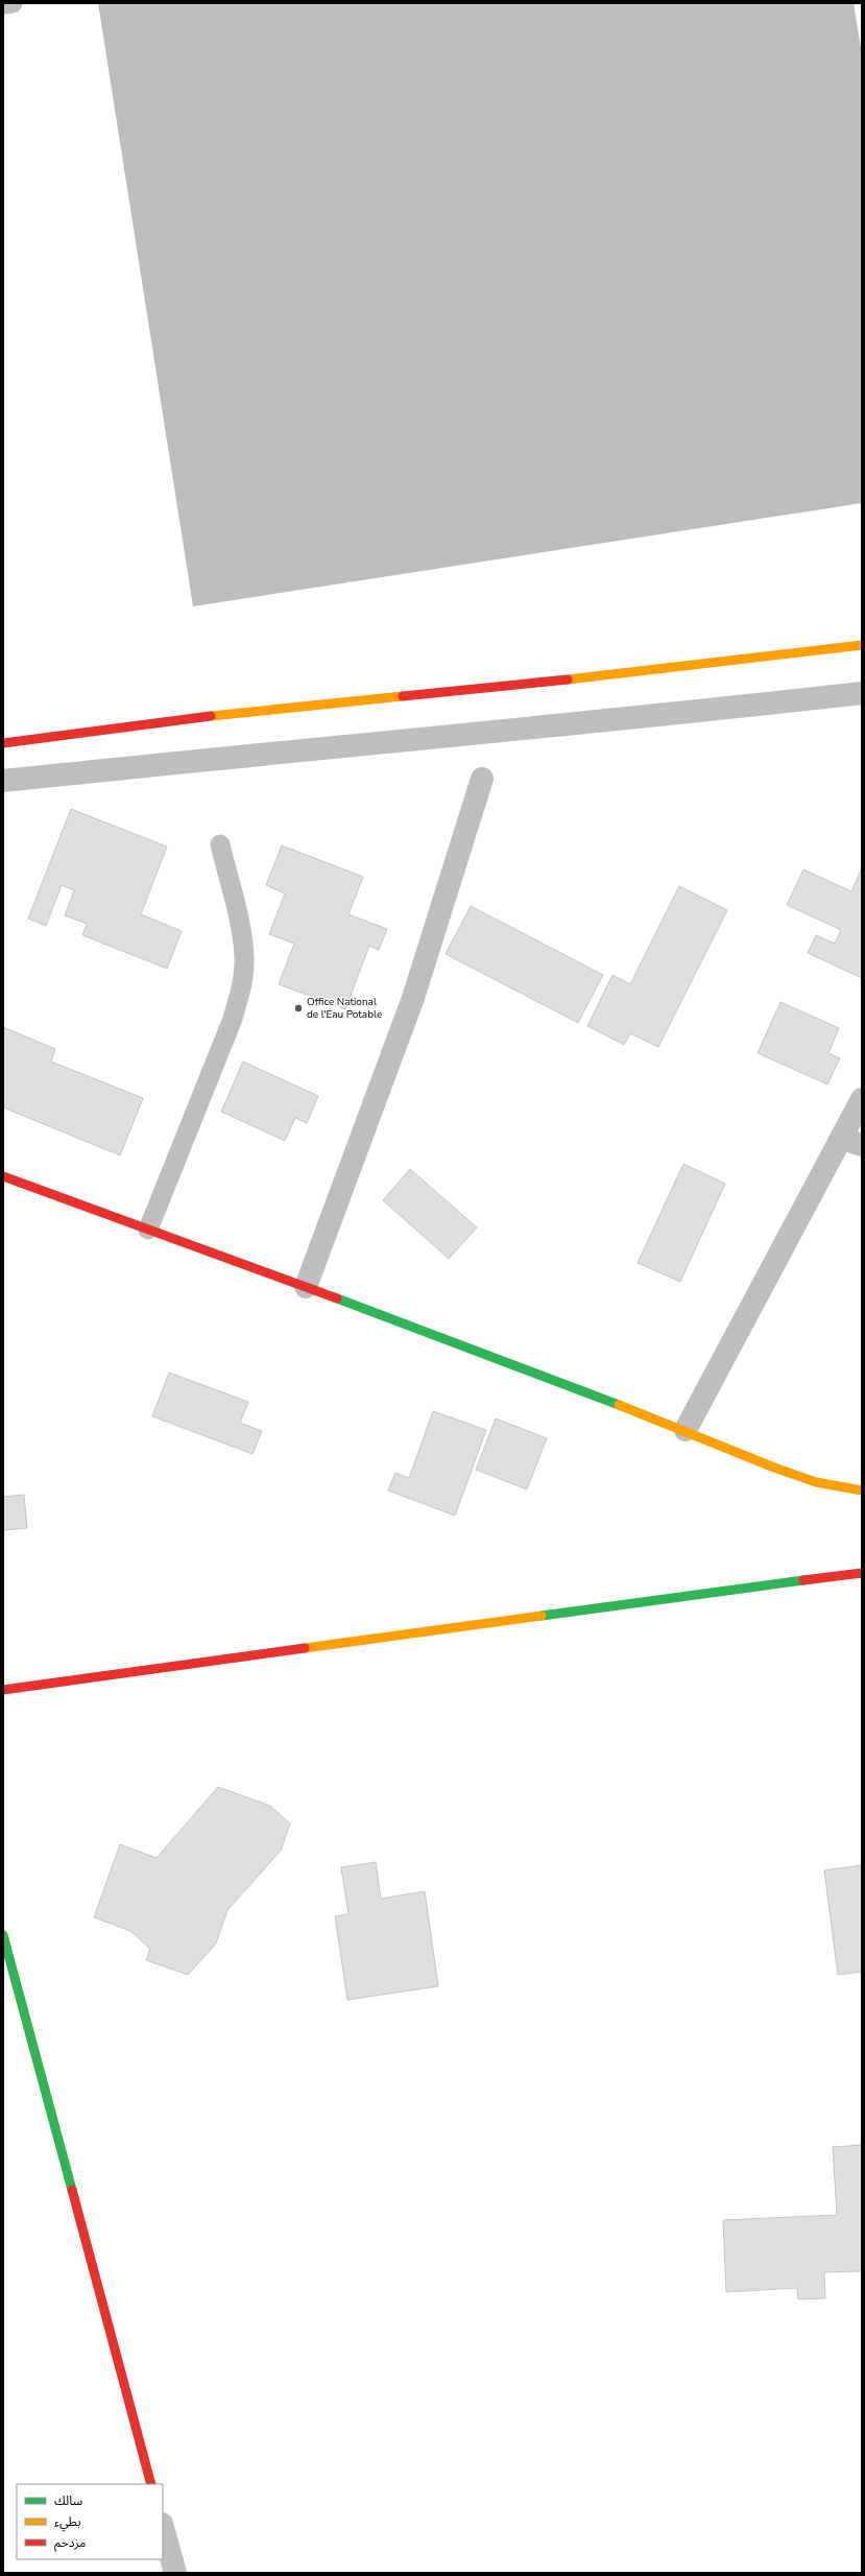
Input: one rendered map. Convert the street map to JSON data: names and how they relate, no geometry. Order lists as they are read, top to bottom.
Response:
{
  "places": ["Office National de l'Eau Potable"],
  "legend": ["سالك", "بطيء", "مزدحم"]
}
